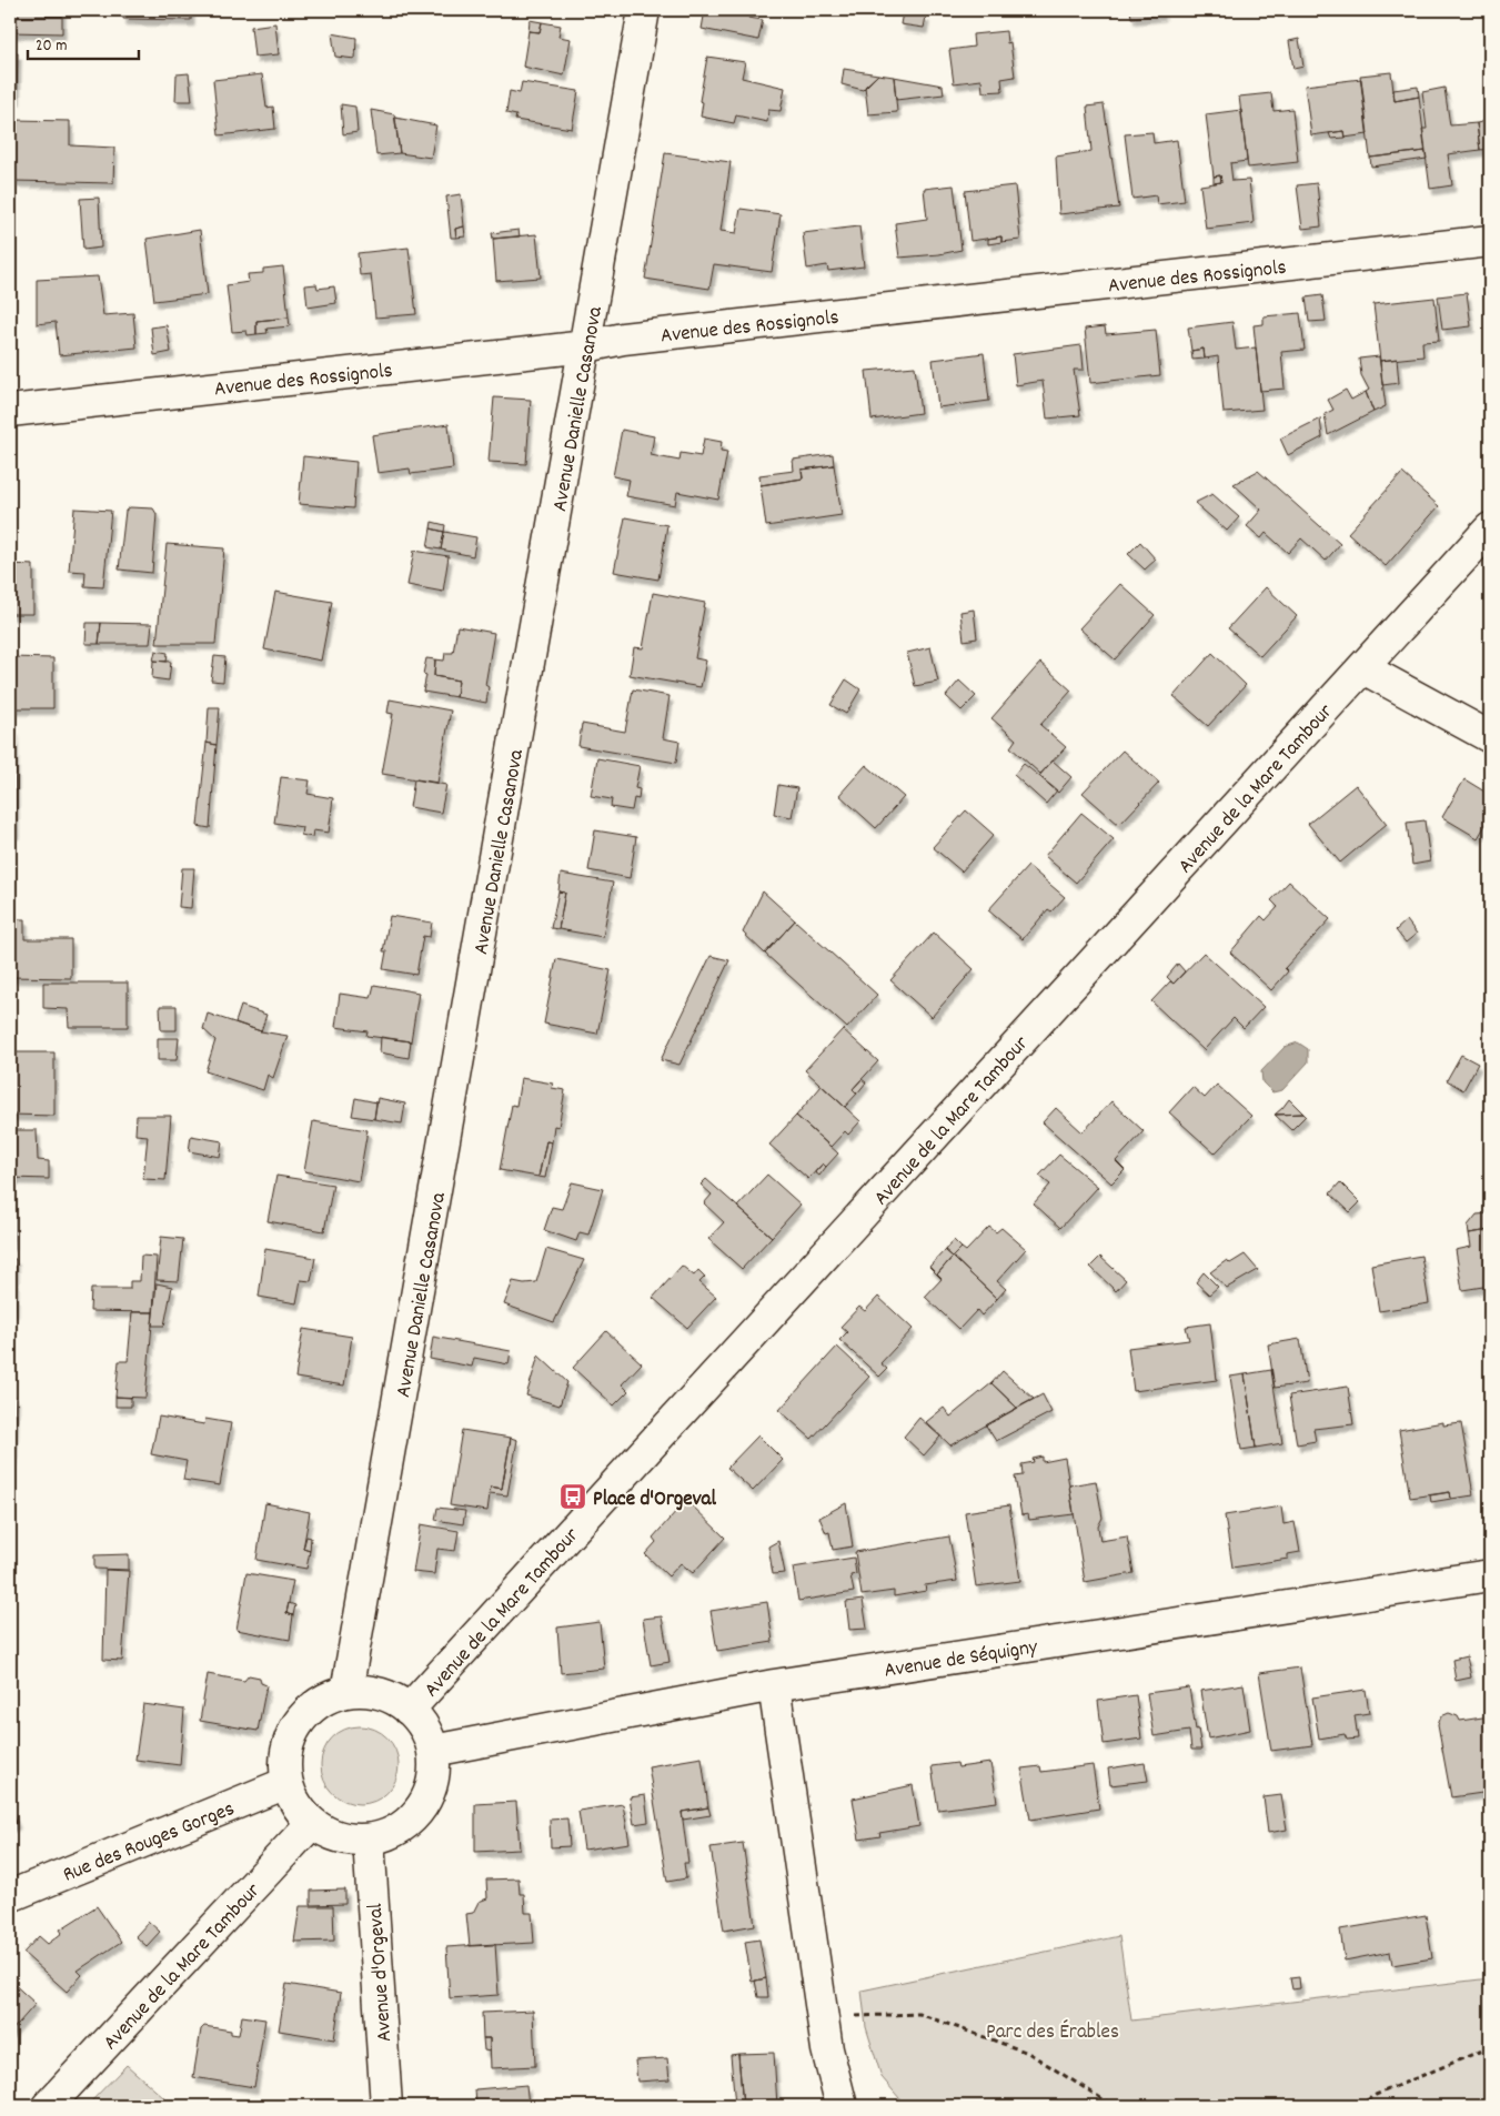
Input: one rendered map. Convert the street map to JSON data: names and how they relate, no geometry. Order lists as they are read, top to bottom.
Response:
{
  "streets": {
    "street": [
      "Avenue des Rossignols",
      "Avenue Danielle Casanova",
      "Avenue de la Mare Tambour",
      "Avenue de Séquigny",
      "Rue des Rouges Gorges",
      "Avenue d'Orgeval"
    ]
  },
  "crossings": [
    ["Avenue des Rossignols", "Avenue Danielle Casanova"],
    ["Avenue Danielle Casanova", "Avenue de la Mare Tambour"],
    ["Avenue Danielle Casanova", "Avenue de Séquigny"],
    ["Avenue Danielle Casanova", "Rue des Rouges Gorges"],
    ["Avenue Danielle Casanova", "Avenue d'Orgeval"],
    ["Avenue de la Mare Tambour", "Avenue de Séquigny"],
    ["Avenue de la Mare Tambour", "Rue des Rouges Gorges"],
    ["Avenue de la Mare Tambour", "Avenue d'Orgeval"],
    ["Avenue de Séquigny", "Rue des Rouges Gorges"],
    ["Avenue de Séquigny", "Avenue d'Orgeval"],
    ["Rue des Rouges Gorges", "Avenue d'Orgeval"]
  ],
  "parks": ["Parc des Érables"],
  "places": {
    "bus stop": ["Place d'Orgeval"]
  },
  "scale_bar": "20 m"
}
